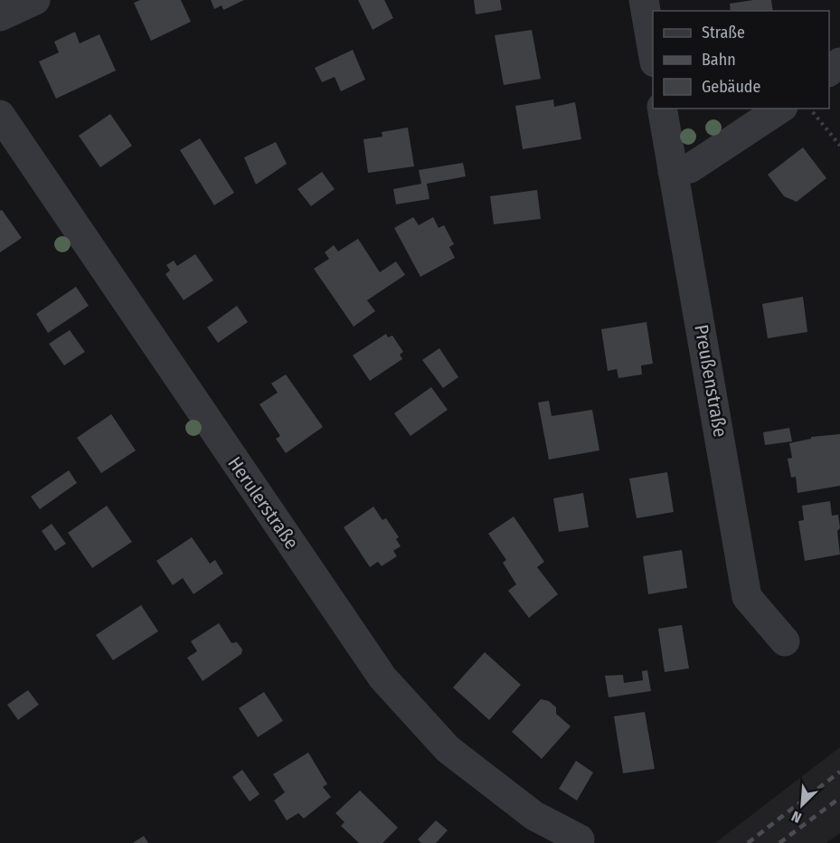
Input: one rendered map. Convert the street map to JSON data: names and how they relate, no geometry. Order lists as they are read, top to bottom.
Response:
{
  "streets": {
    "street": ["Preußenstraße", "Herulerstraße"]
  },
  "legend": ["Straße", "Bahn", "Gebäude"],
  "north": "bottom left"
}
